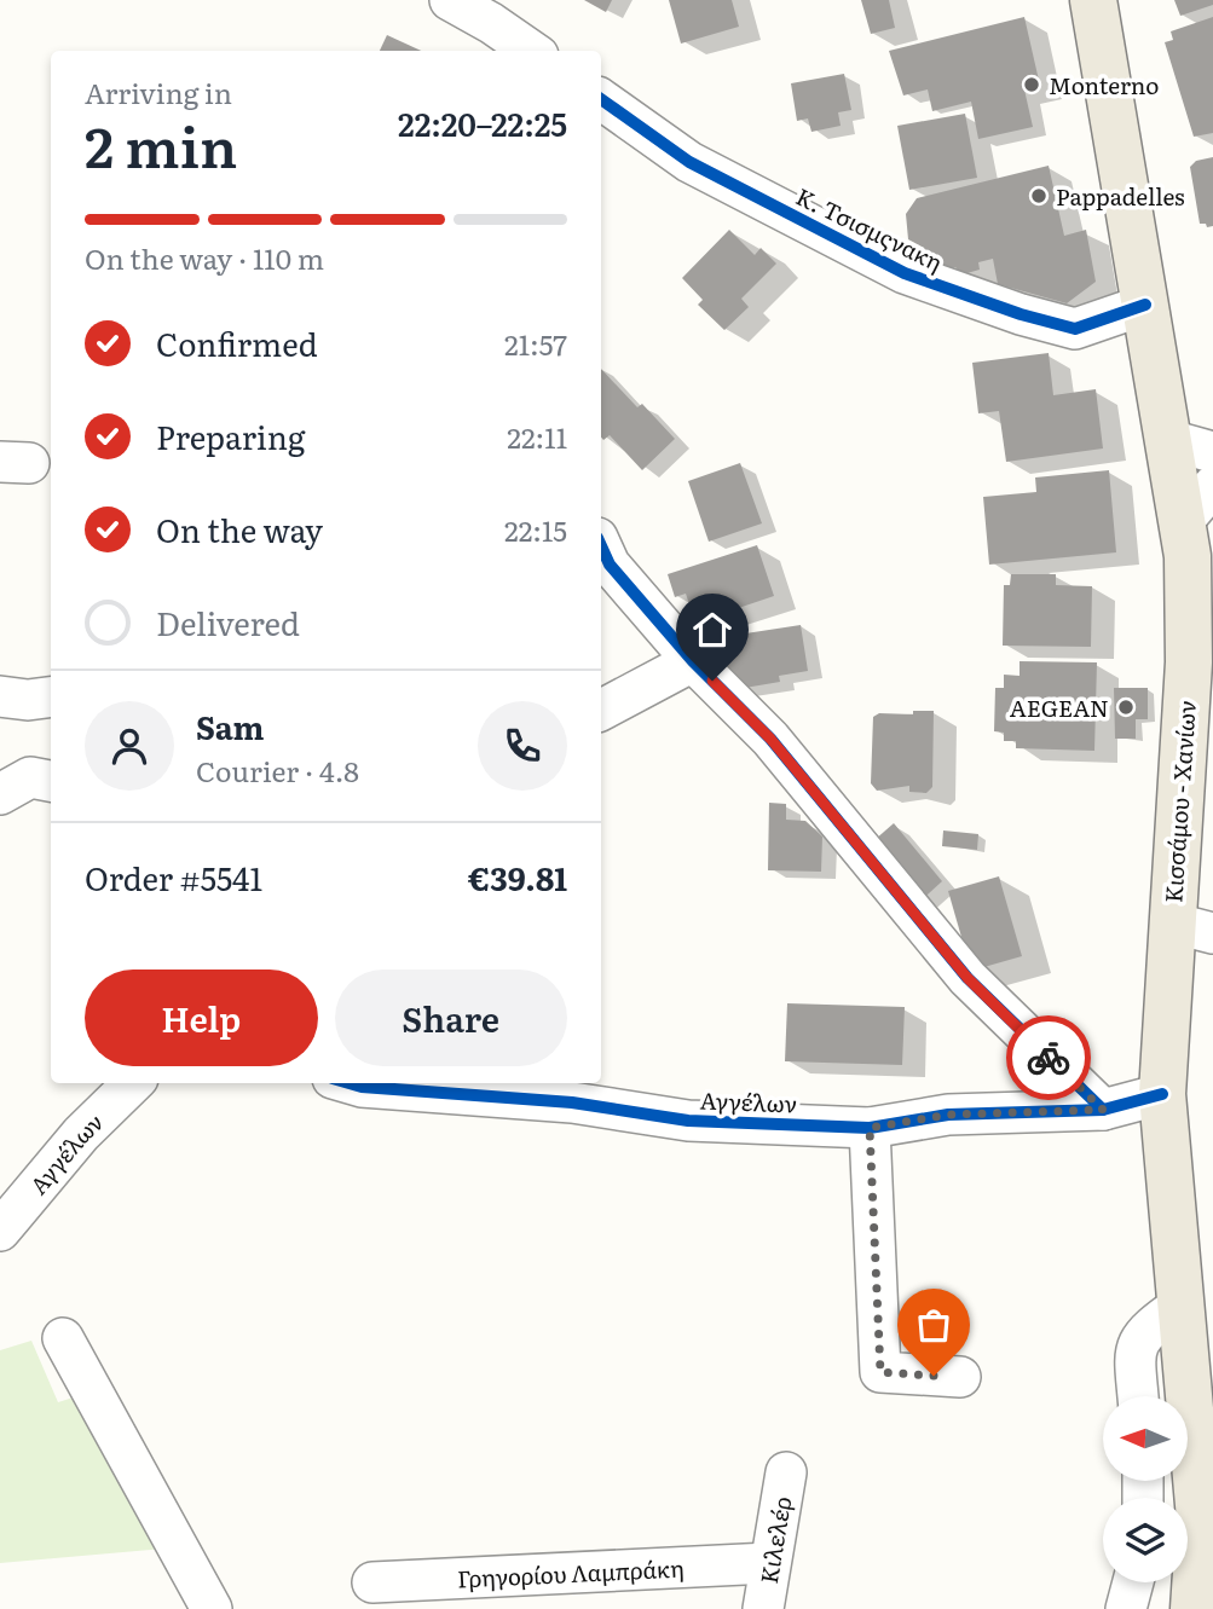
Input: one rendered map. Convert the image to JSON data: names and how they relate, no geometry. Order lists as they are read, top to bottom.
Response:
{
  "streets": {
    "main road": ["Κισσάμου - Χανίων"],
    "street": [
      "Κ. Τσισμςνακη",
      "Αγγέλων",
      "Κιλελέρ",
      "Γρηγορίου Λαμπράκη"
    ]
  },
  "crossings": [
    ["Κ. Τσισμςνακη", "Κισσάμου - Χανίων"],
    ["Κισσάμου - Χανίων", "Αγγέλων"],
    ["Κιλελέρ", "Γρηγορίου Λαμπράκη"]
  ],
  "places": ["Monterno", "Pappadelles", "AEGEAN"],
  "north": "left",
  "page": {
    "heading": ["2 min", "Arriving in", "22:20–22:25"],
    "panel": [
      "Sam",
      "Courier · 4.8",
      "Order #5541",
      "€39.81"
    ],
    "bar": "On the way · 110 m",
    "list": [
      ["Confirmed", "21:57"],
      ["Preparing", "22:11"],
      ["On the way", "22:15"],
      "Delivered"
    ],
    "buttons": ["Help", "Share"]
  }
}
